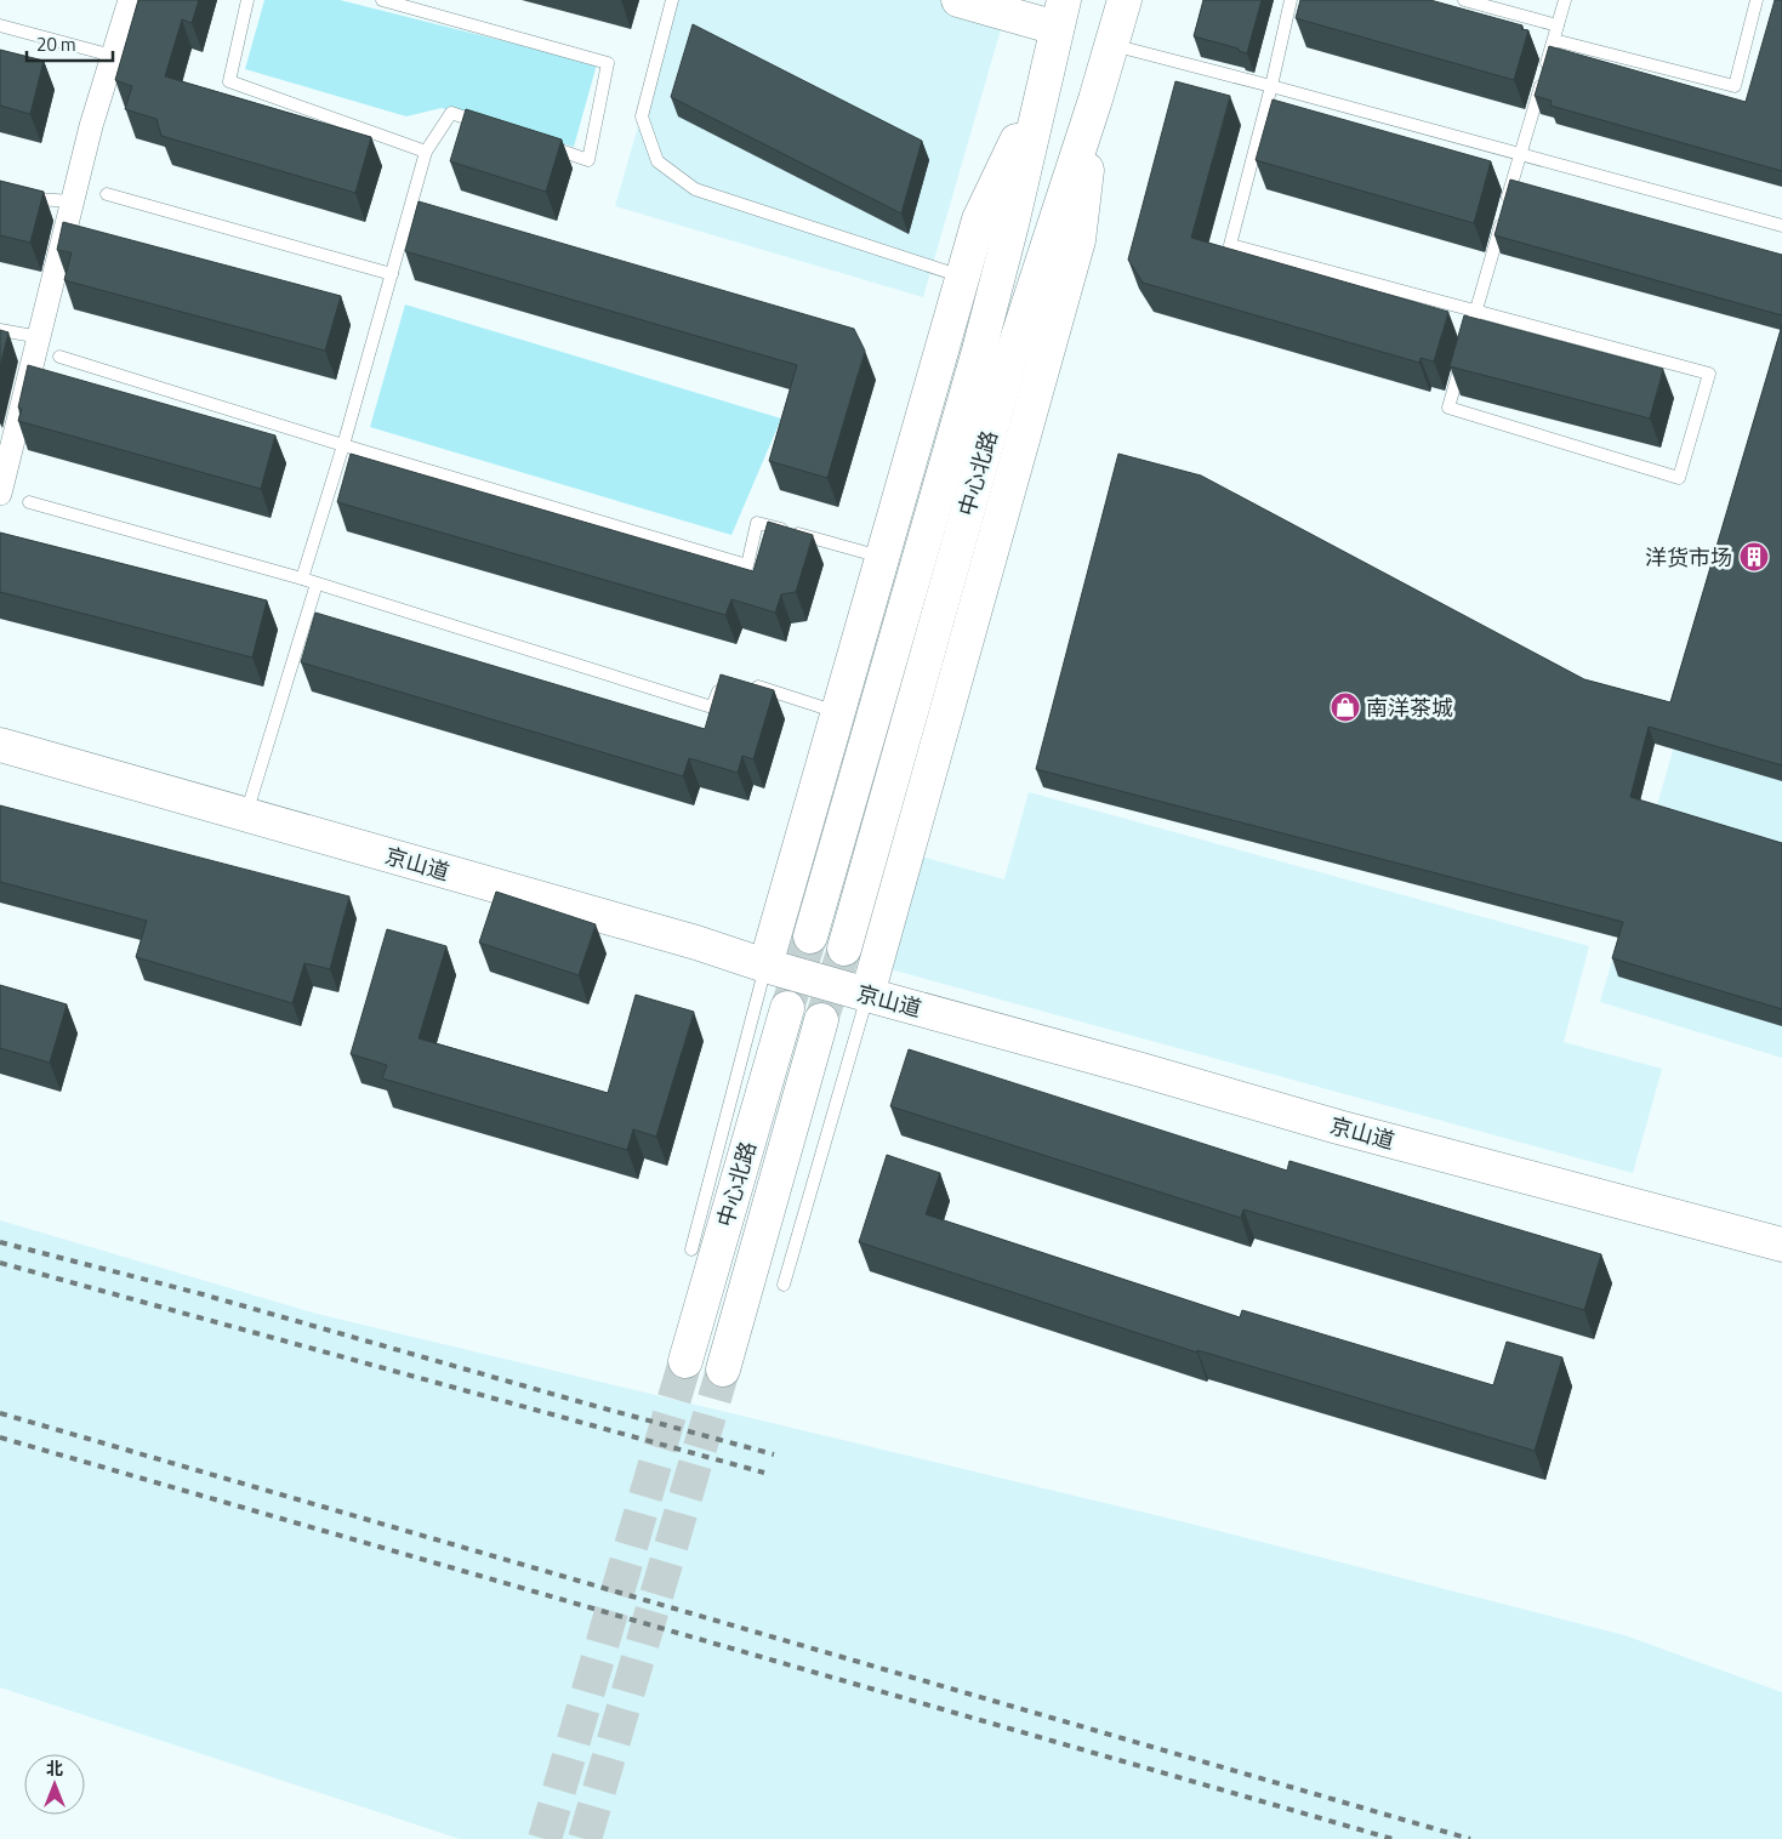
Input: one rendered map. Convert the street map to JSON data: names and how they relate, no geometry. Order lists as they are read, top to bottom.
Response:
{
  "streets": {
    "street": ["中心北路", "京山道"]
  },
  "places": {
    "building": ["洋货市场"],
    "shop": ["南洋茶城"]
  },
  "scale_bar": "20 m",
  "north": "top"
}
